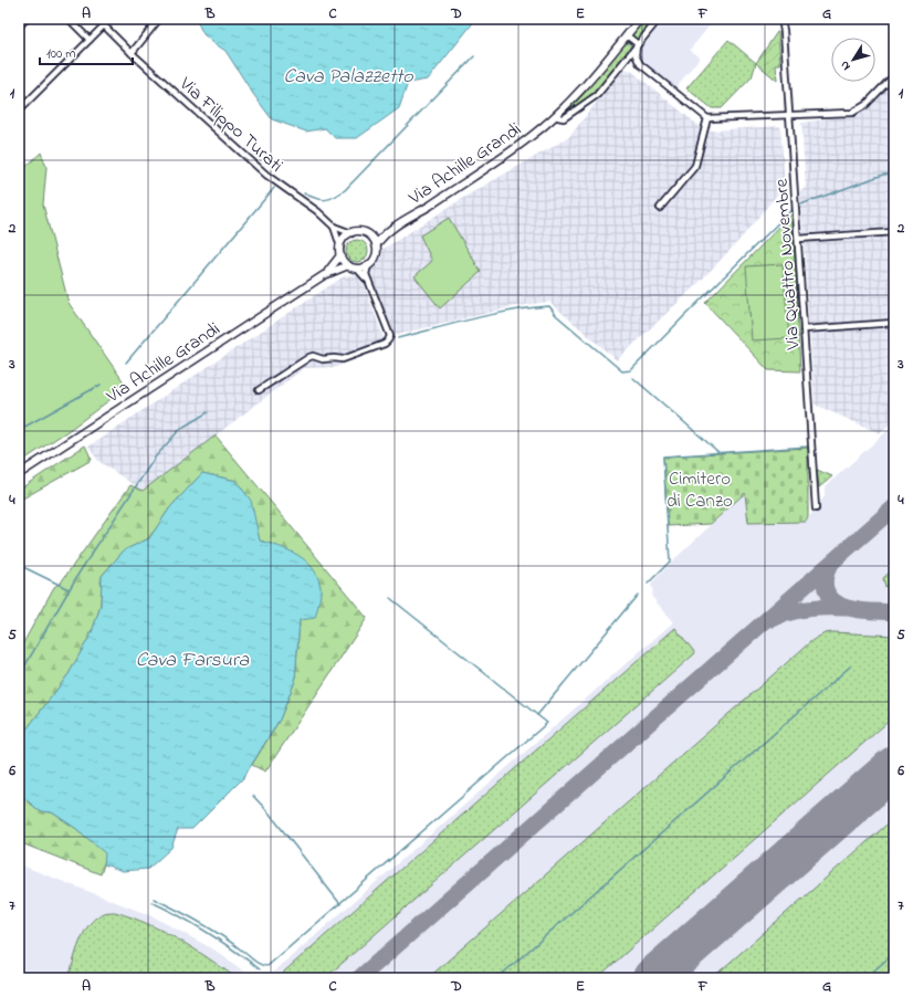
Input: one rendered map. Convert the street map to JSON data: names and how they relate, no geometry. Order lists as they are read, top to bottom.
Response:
{
  "streets": {
    "main road": ["Via Achille Grandi"],
    "street": ["Via Filippo Turati", "Via Quattro Novembre"]
  },
  "crossings": [
    ["Via Filippo Turati", "Via Achille Grandi"]
  ],
  "water": ["Cava Palazzetto", "Cava Farsura"],
  "parks": ["Cimitero di Canzo"],
  "scale_bar": "100 m",
  "north": "bottom left",
  "grid": {
    "columns": [
      "A",
      "B",
      "C",
      "D",
      "E",
      "F",
      "G"
    ],
    "rows": [
      "1",
      "2",
      "3",
      "4",
      "5",
      "6",
      "7"
    ]
  }
}
